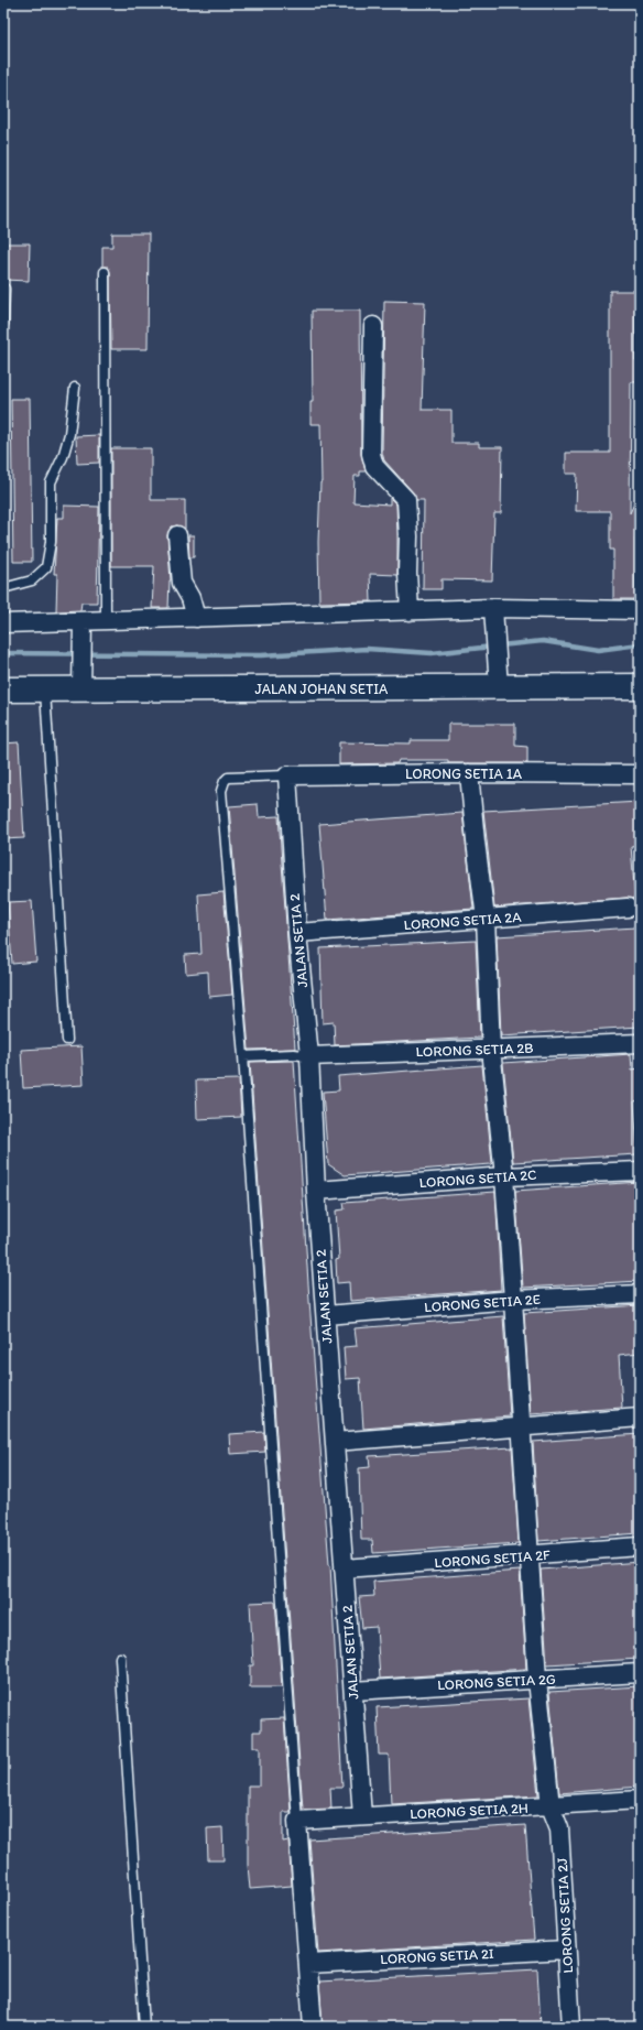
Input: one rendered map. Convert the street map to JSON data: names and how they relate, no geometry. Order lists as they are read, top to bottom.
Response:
{
  "streets": {
    "main road": ["JALAN JOHAN SETIA"],
    "street": [
      "LORONG SETIA 1A",
      "LORONG SETIA 2A",
      "JALAN SETIA 2",
      "LORONG SETIA 2B",
      "LORONG SETIA 2C",
      "LORONG SETIA 2E",
      "LORONG SETIA 2F",
      "LORONG SETIA 2G",
      "LORONG SETIA 2H",
      "LORONG SETIA 2J",
      "LORONG SETIA 2I"
    ]
  },
  "crossings": [
    ["LORONG SETIA 1A", "JALAN SETIA 2"],
    ["LORONG SETIA 1A", "LORONG SETIA 2J"],
    ["LORONG SETIA 2A", "JALAN SETIA 2"],
    ["LORONG SETIA 2A", "LORONG SETIA 2J"],
    ["JALAN SETIA 2", "LORONG SETIA 2B"],
    ["JALAN SETIA 2", "LORONG SETIA 2C"],
    ["JALAN SETIA 2", "LORONG SETIA 2E"],
    ["JALAN SETIA 2", "LORONG SETIA 2F"],
    ["JALAN SETIA 2", "LORONG SETIA 2G"],
    ["JALAN SETIA 2", "LORONG SETIA 2H"],
    ["LORONG SETIA 2B", "LORONG SETIA 2J"],
    ["LORONG SETIA 2C", "LORONG SETIA 2J"],
    ["LORONG SETIA 2E", "LORONG SETIA 2J"],
    ["LORONG SETIA 2F", "LORONG SETIA 2J"],
    ["LORONG SETIA 2G", "LORONG SETIA 2J"],
    ["LORONG SETIA 2H", "LORONG SETIA 2J"],
    ["LORONG SETIA 2J", "LORONG SETIA 2I"]
  ]
}
